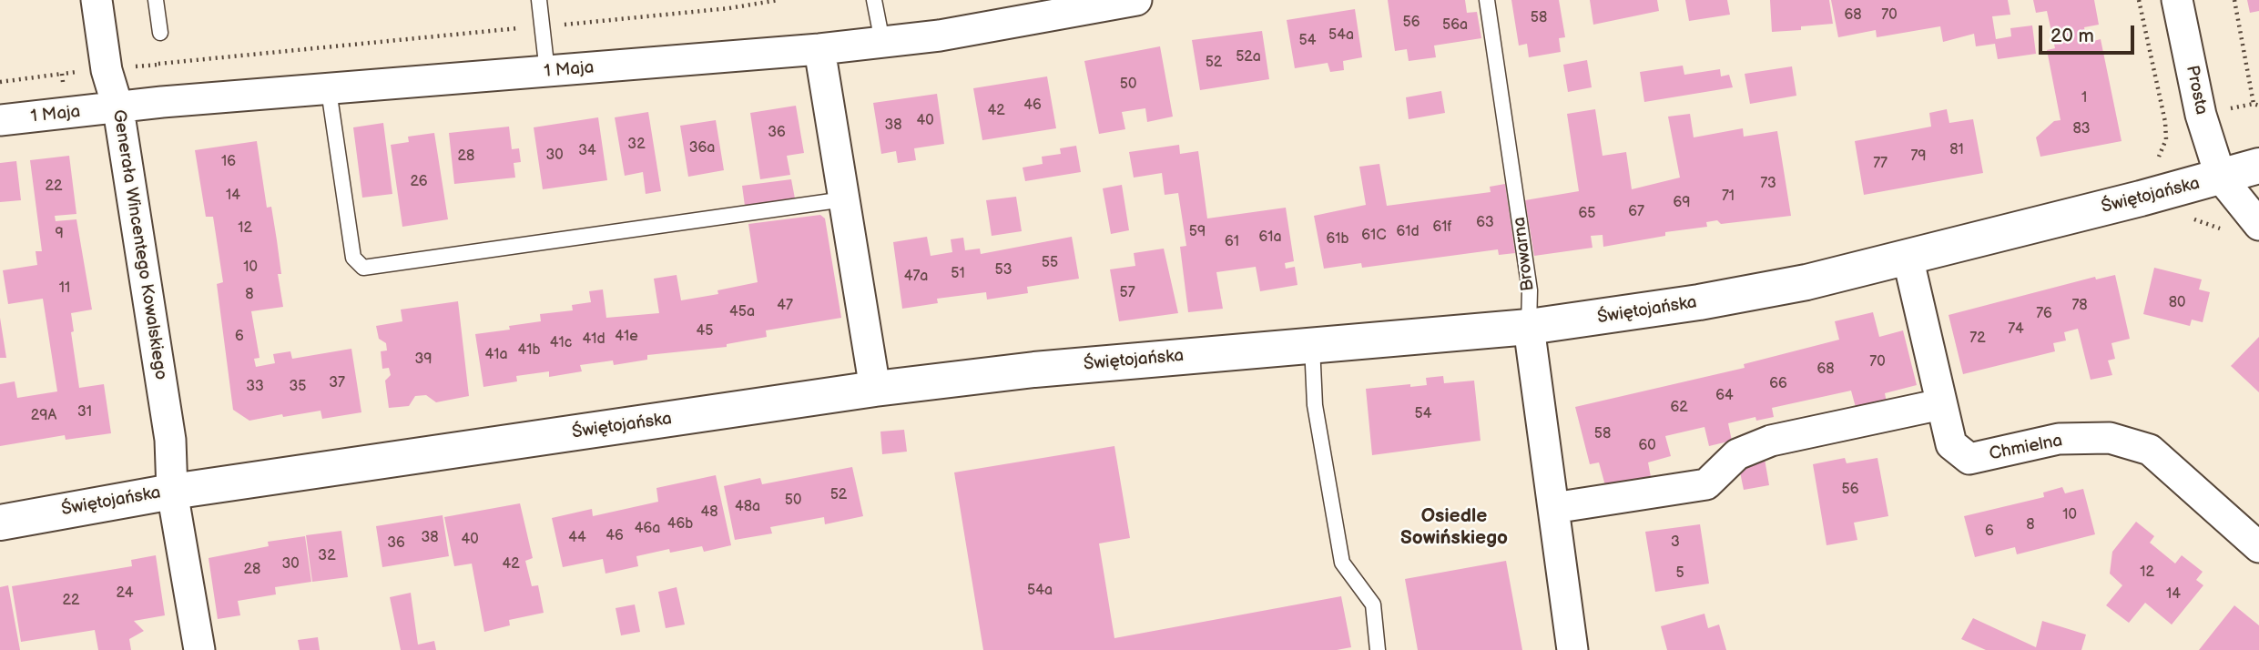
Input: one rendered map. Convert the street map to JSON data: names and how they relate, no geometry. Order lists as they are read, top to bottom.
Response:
{
  "streets": {
    "street": [
      "1 Maja",
      "Prosta",
      "Świętojańska",
      "Generała Wincentego Kowalskiego",
      "Browarna",
      "Chmielna"
    ]
  },
  "crossings": [
    ["1 Maja", "Generała Wincentego Kowalskiego"],
    ["Prosta", "Świętojańska"],
    ["Świętojańska", "Generała Wincentego Kowalskiego"],
    ["Świętojańska", "Browarna"],
    ["Świętojańska", "Chmielna"]
  ],
  "districts": ["Osiedle Sowińskiego"],
  "house_numbers": [
    "68",
    "70",
    "58",
    "56",
    "56a",
    "54a",
    "54",
    "52a",
    "52",
    "50",
    "1",
    "46",
    "42",
    "40",
    "38",
    "83",
    "36",
    "32",
    "36a",
    "81",
    "34",
    "30",
    "28",
    "79",
    "16",
    "77",
    "26",
    "73",
    "22",
    "14",
    "71",
    "69",
    "67",
    "65",
    "63",
    "61f",
    "12",
    "59",
    "61d",
    "9",
    "61C",
    "61a",
    "61b",
    "61",
    "55",
    "10",
    "53",
    "51",
    "47a",
    "11",
    "57",
    "8",
    "80",
    "47",
    "78",
    "45a",
    "76",
    "74",
    "45",
    "6",
    "41e",
    "72",
    "41d",
    "41c",
    "41b",
    "41a",
    "39",
    "70",
    "68",
    "37",
    "66",
    "33",
    "35",
    "64",
    "62",
    "31",
    "54",
    "29A",
    "58",
    "60",
    "56",
    "52",
    "50",
    "48a",
    "48",
    "10",
    "46b",
    "8",
    "46a",
    "6",
    "46",
    "38",
    "44",
    "40",
    "3",
    "36",
    "32",
    "30",
    "42",
    "28",
    "12",
    "5",
    "54a",
    "24",
    "14",
    "22"
  ],
  "scale_bar": "20 m"
}
